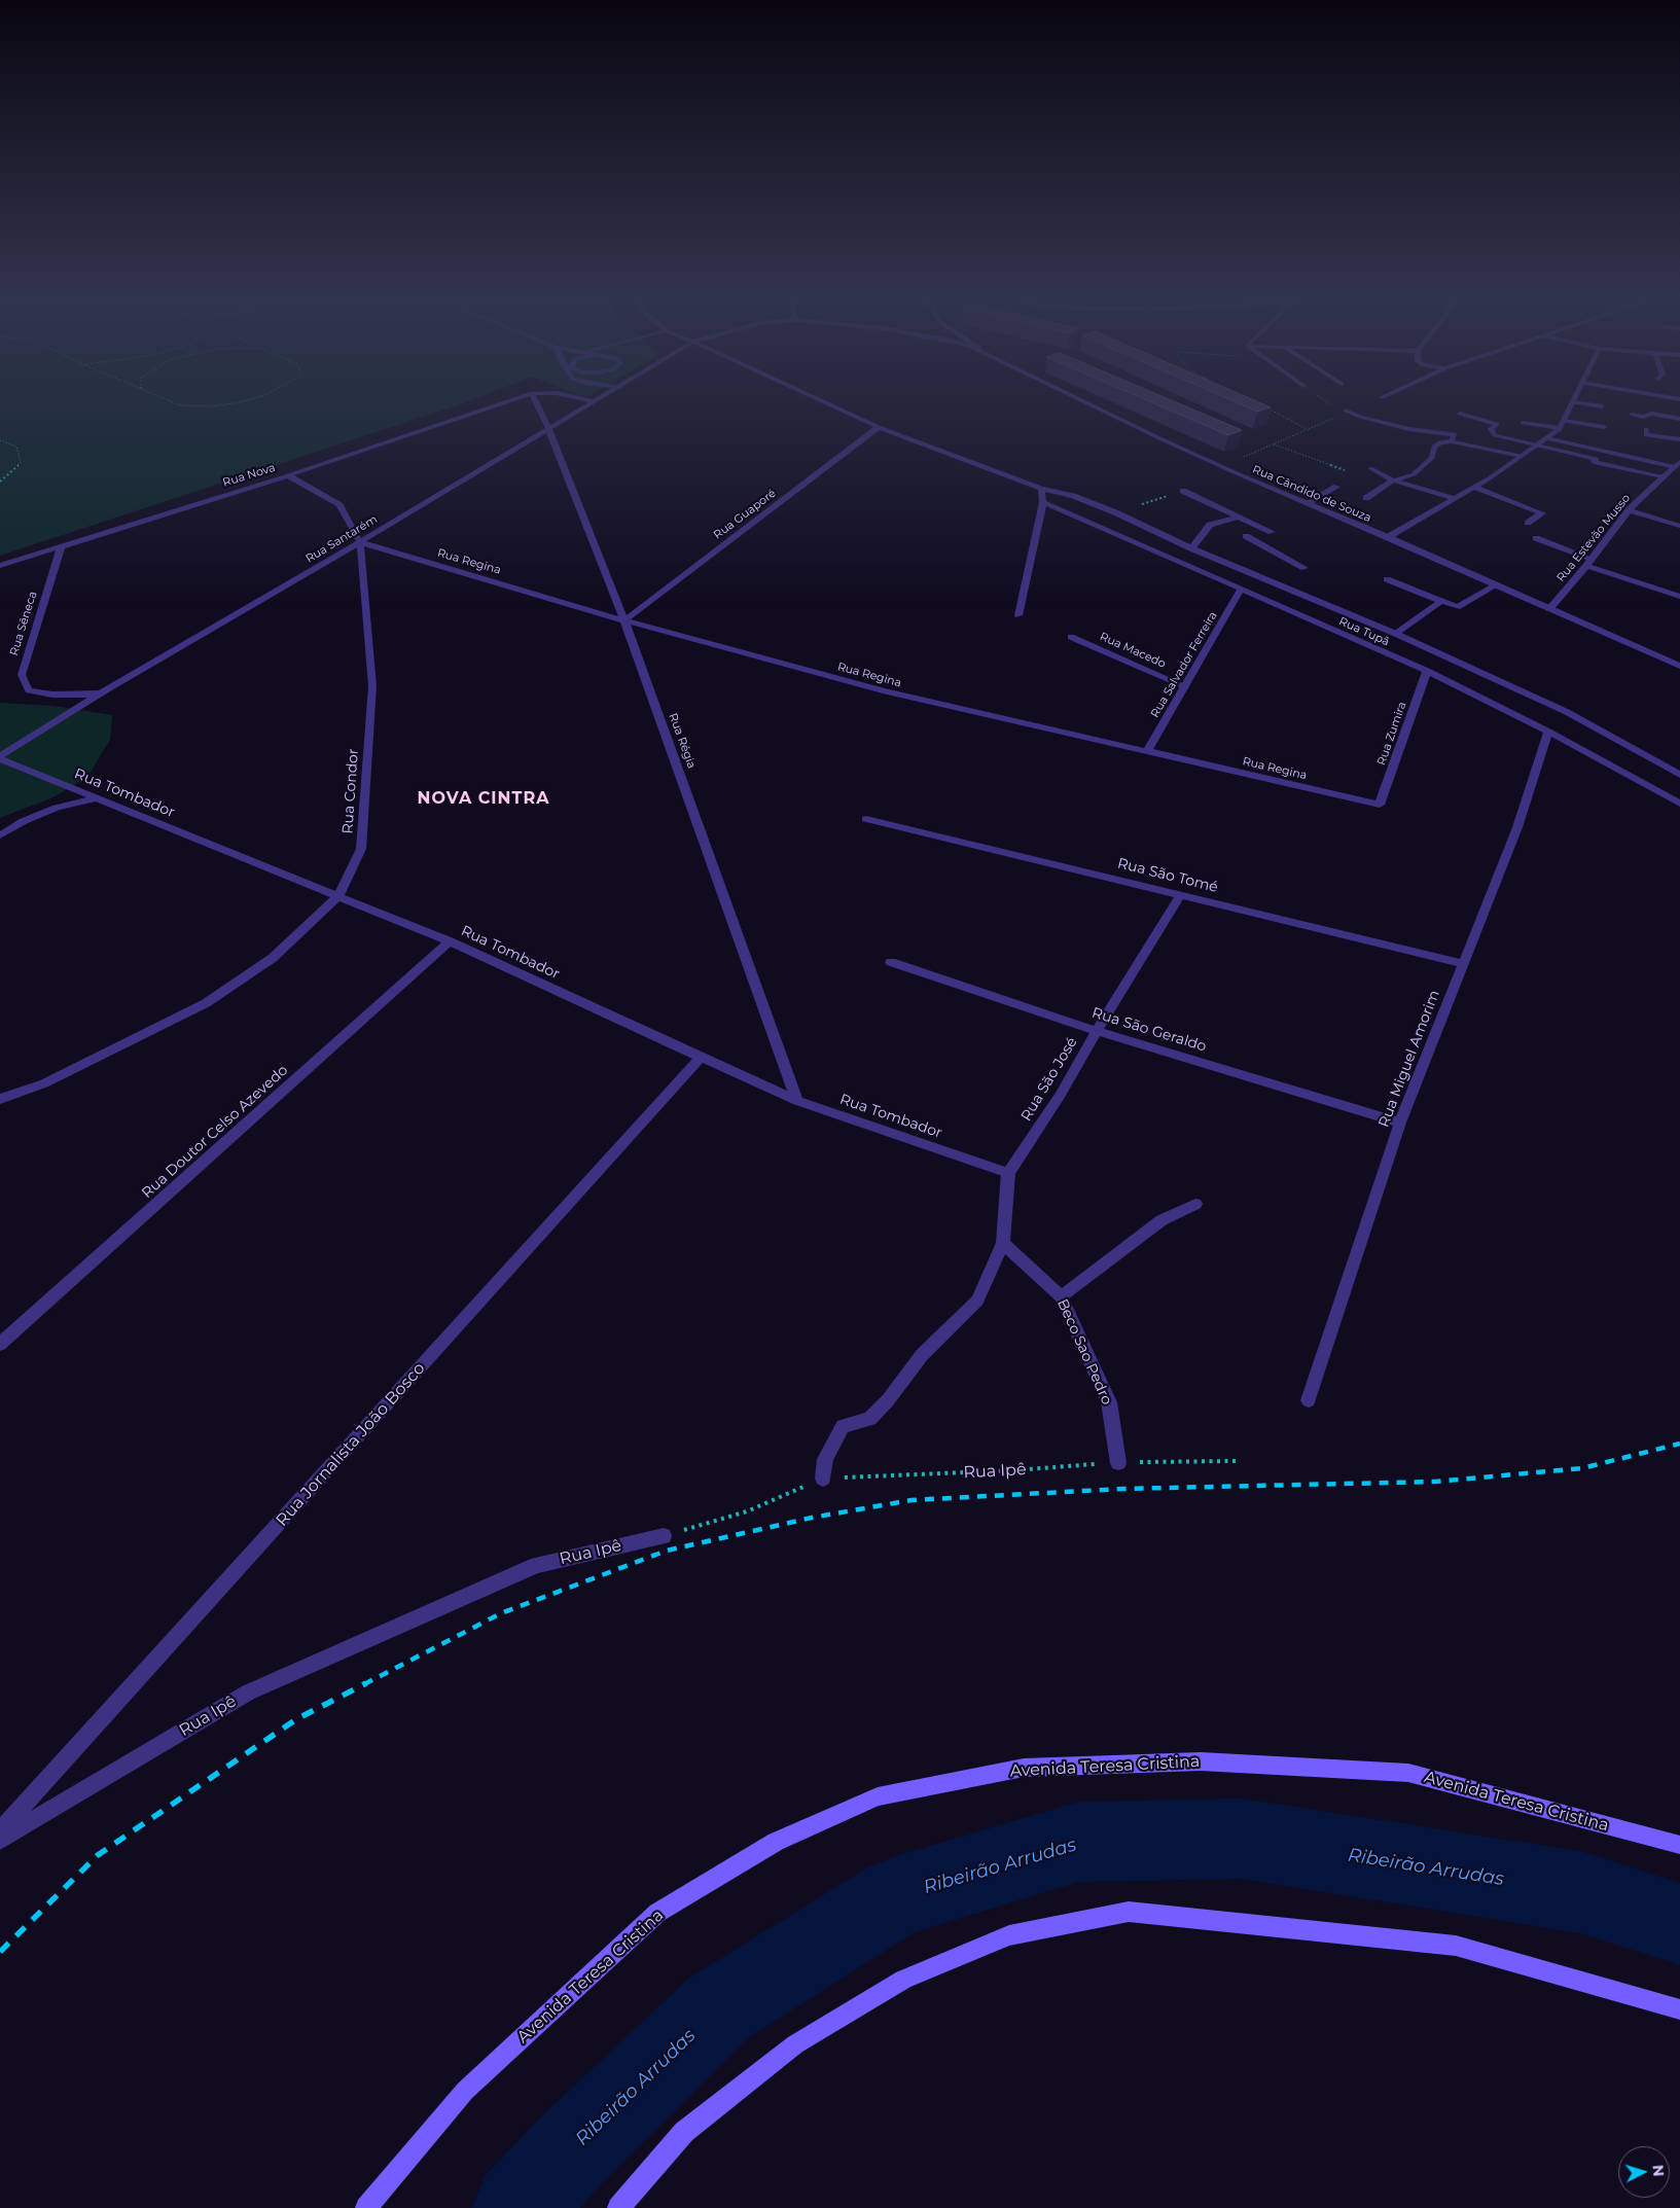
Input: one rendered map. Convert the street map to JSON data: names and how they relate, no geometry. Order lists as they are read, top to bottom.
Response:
{
  "streets": {
    "main road": ["Avenida Teresa Cristina"],
    "street": [
      "Rua Nova",
      "Rua Cândido de Souza",
      "Rua Guaporé",
      "Rua Estevão Musso",
      "Rua Santarém",
      "Rua Regina",
      "Rua Sêneca",
      "Rua Tupã",
      "Rua Macedo",
      "Rua Salvador Ferreira",
      "Rua Zumira",
      "Rua Régia",
      "Rua Condor",
      "Rua Tombador",
      "Rua São Tomé",
      "Rua São Geraldo",
      "Rua Miguel Amorim",
      "Rua São José",
      "Rua Doutor Celso Azevedo",
      "Beco Sao Pedro",
      "Rua Jornalista João Bosco",
      "Rua Ipê"
    ]
  },
  "crossings": [
    ["Rua Nova", "Rua Sêneca"],
    ["Rua Nova", "Rua Condor"],
    ["Rua Cândido de Souza", "Rua Estevão Musso"],
    ["Rua Guaporé", "Rua Regina"],
    ["Rua Guaporé", "Rua Tupã"],
    ["Rua Guaporé", "Rua Régia"],
    ["Rua Santarém", "Rua Regina"],
    ["Rua Santarém", "Rua Sêneca"],
    ["Rua Santarém", "Rua Régia"],
    ["Rua Santarém", "Rua Condor"],
    ["Rua Santarém", "Rua Tombador"],
    ["Rua Regina", "Rua Salvador Ferreira"],
    ["Rua Regina", "Rua Zumira"],
    ["Rua Regina", "Rua Régia"],
    ["Rua Regina", "Rua Condor"],
    ["Rua Tupã", "Rua Salvador Ferreira"],
    ["Rua Tupã", "Rua Zumira"],
    ["Rua Tupã", "Rua Miguel Amorim"],
    ["Rua Macedo", "Rua Salvador Ferreira"],
    ["Rua Régia", "Rua Tombador"],
    ["Rua Condor", "Rua Tombador"],
    ["Rua Tombador", "Rua São José"],
    ["Rua Tombador", "Rua Doutor Celso Azevedo"],
    ["Rua Tombador", "Rua Jornalista João Bosco"],
    ["Rua São Tomé", "Rua Miguel Amorim"],
    ["Rua São Tomé", "Rua São José"],
    ["Rua São Geraldo", "Rua Miguel Amorim"],
    ["Rua São Geraldo", "Rua São José"],
    ["Beco Sao Pedro", "Rua Ipê"]
  ],
  "districts": ["NOVA CINTRA"],
  "water": ["Ribeirão Arrudas"],
  "north": "right"
}
